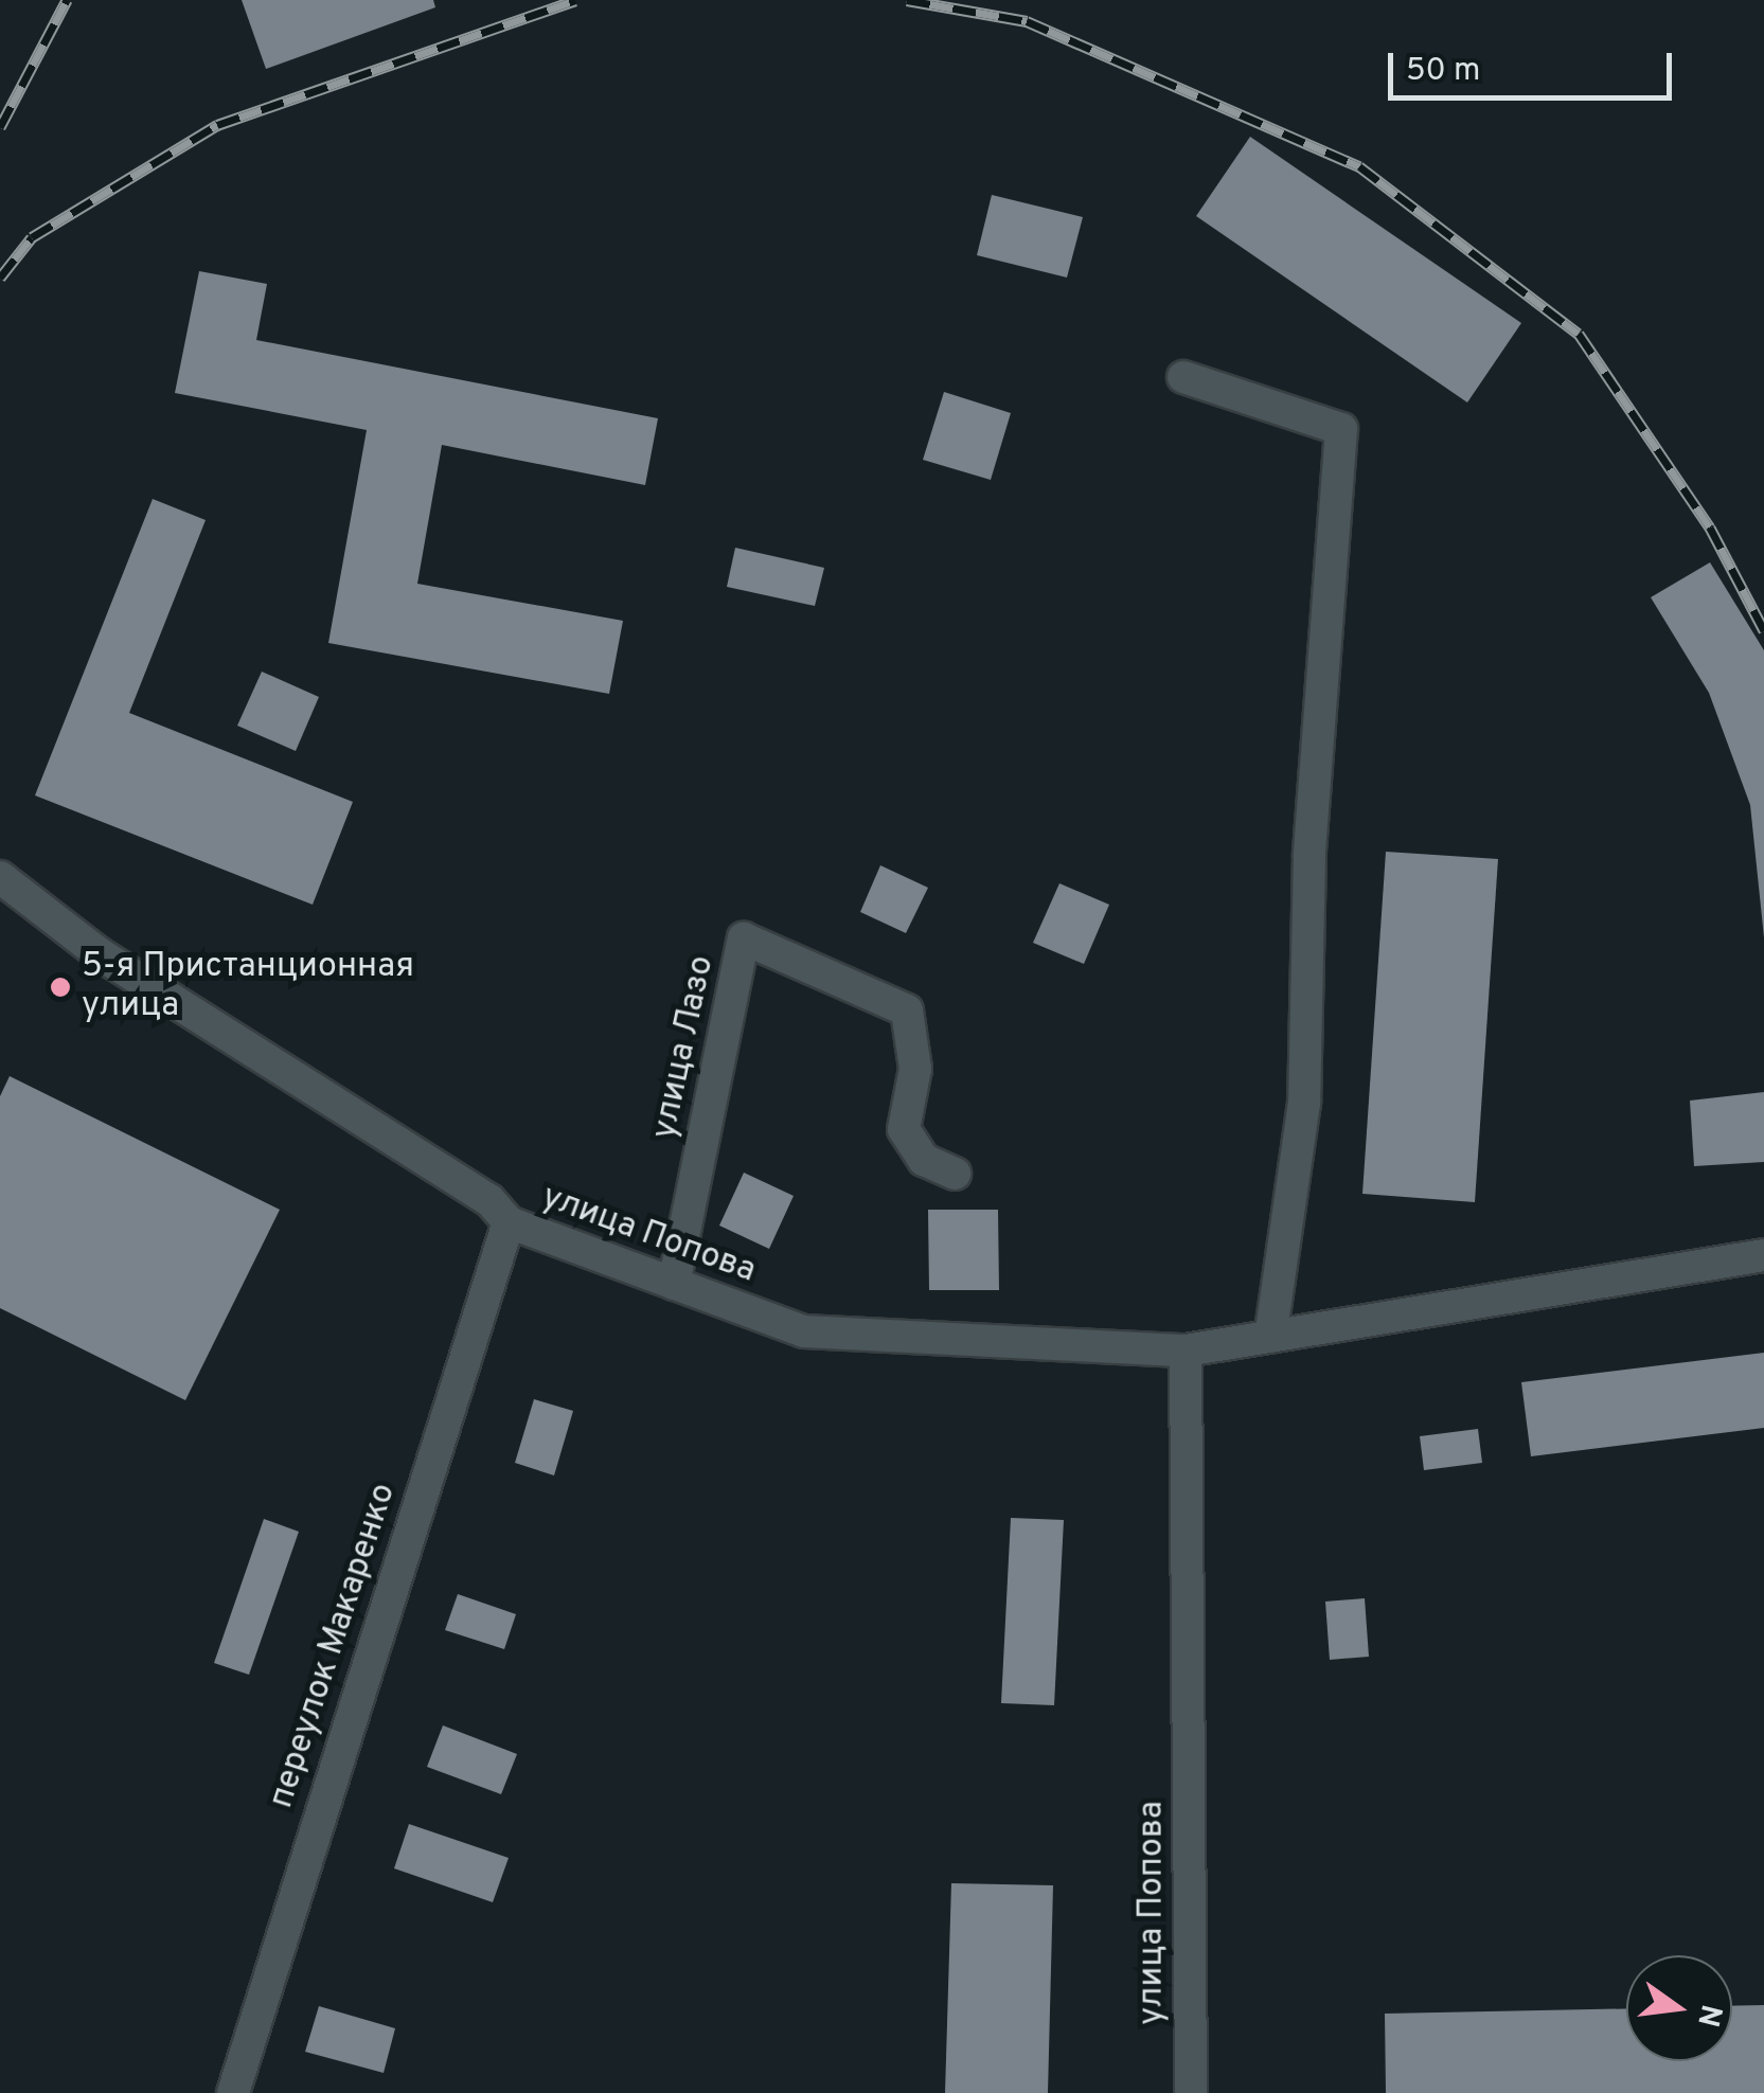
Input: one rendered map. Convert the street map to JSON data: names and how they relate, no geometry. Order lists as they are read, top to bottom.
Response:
{
  "streets": {
    "street": ["улица Лазо", "улица Попова", "переулок Макаренко"]
  },
  "crossings": [
    ["улица Лазо", "улица Попова"],
    ["улица Попова", "переулок Макаренко"]
  ],
  "places": ["5-я Пристанционная улица"],
  "scale_bar": "50 m",
  "north": "right"
}
